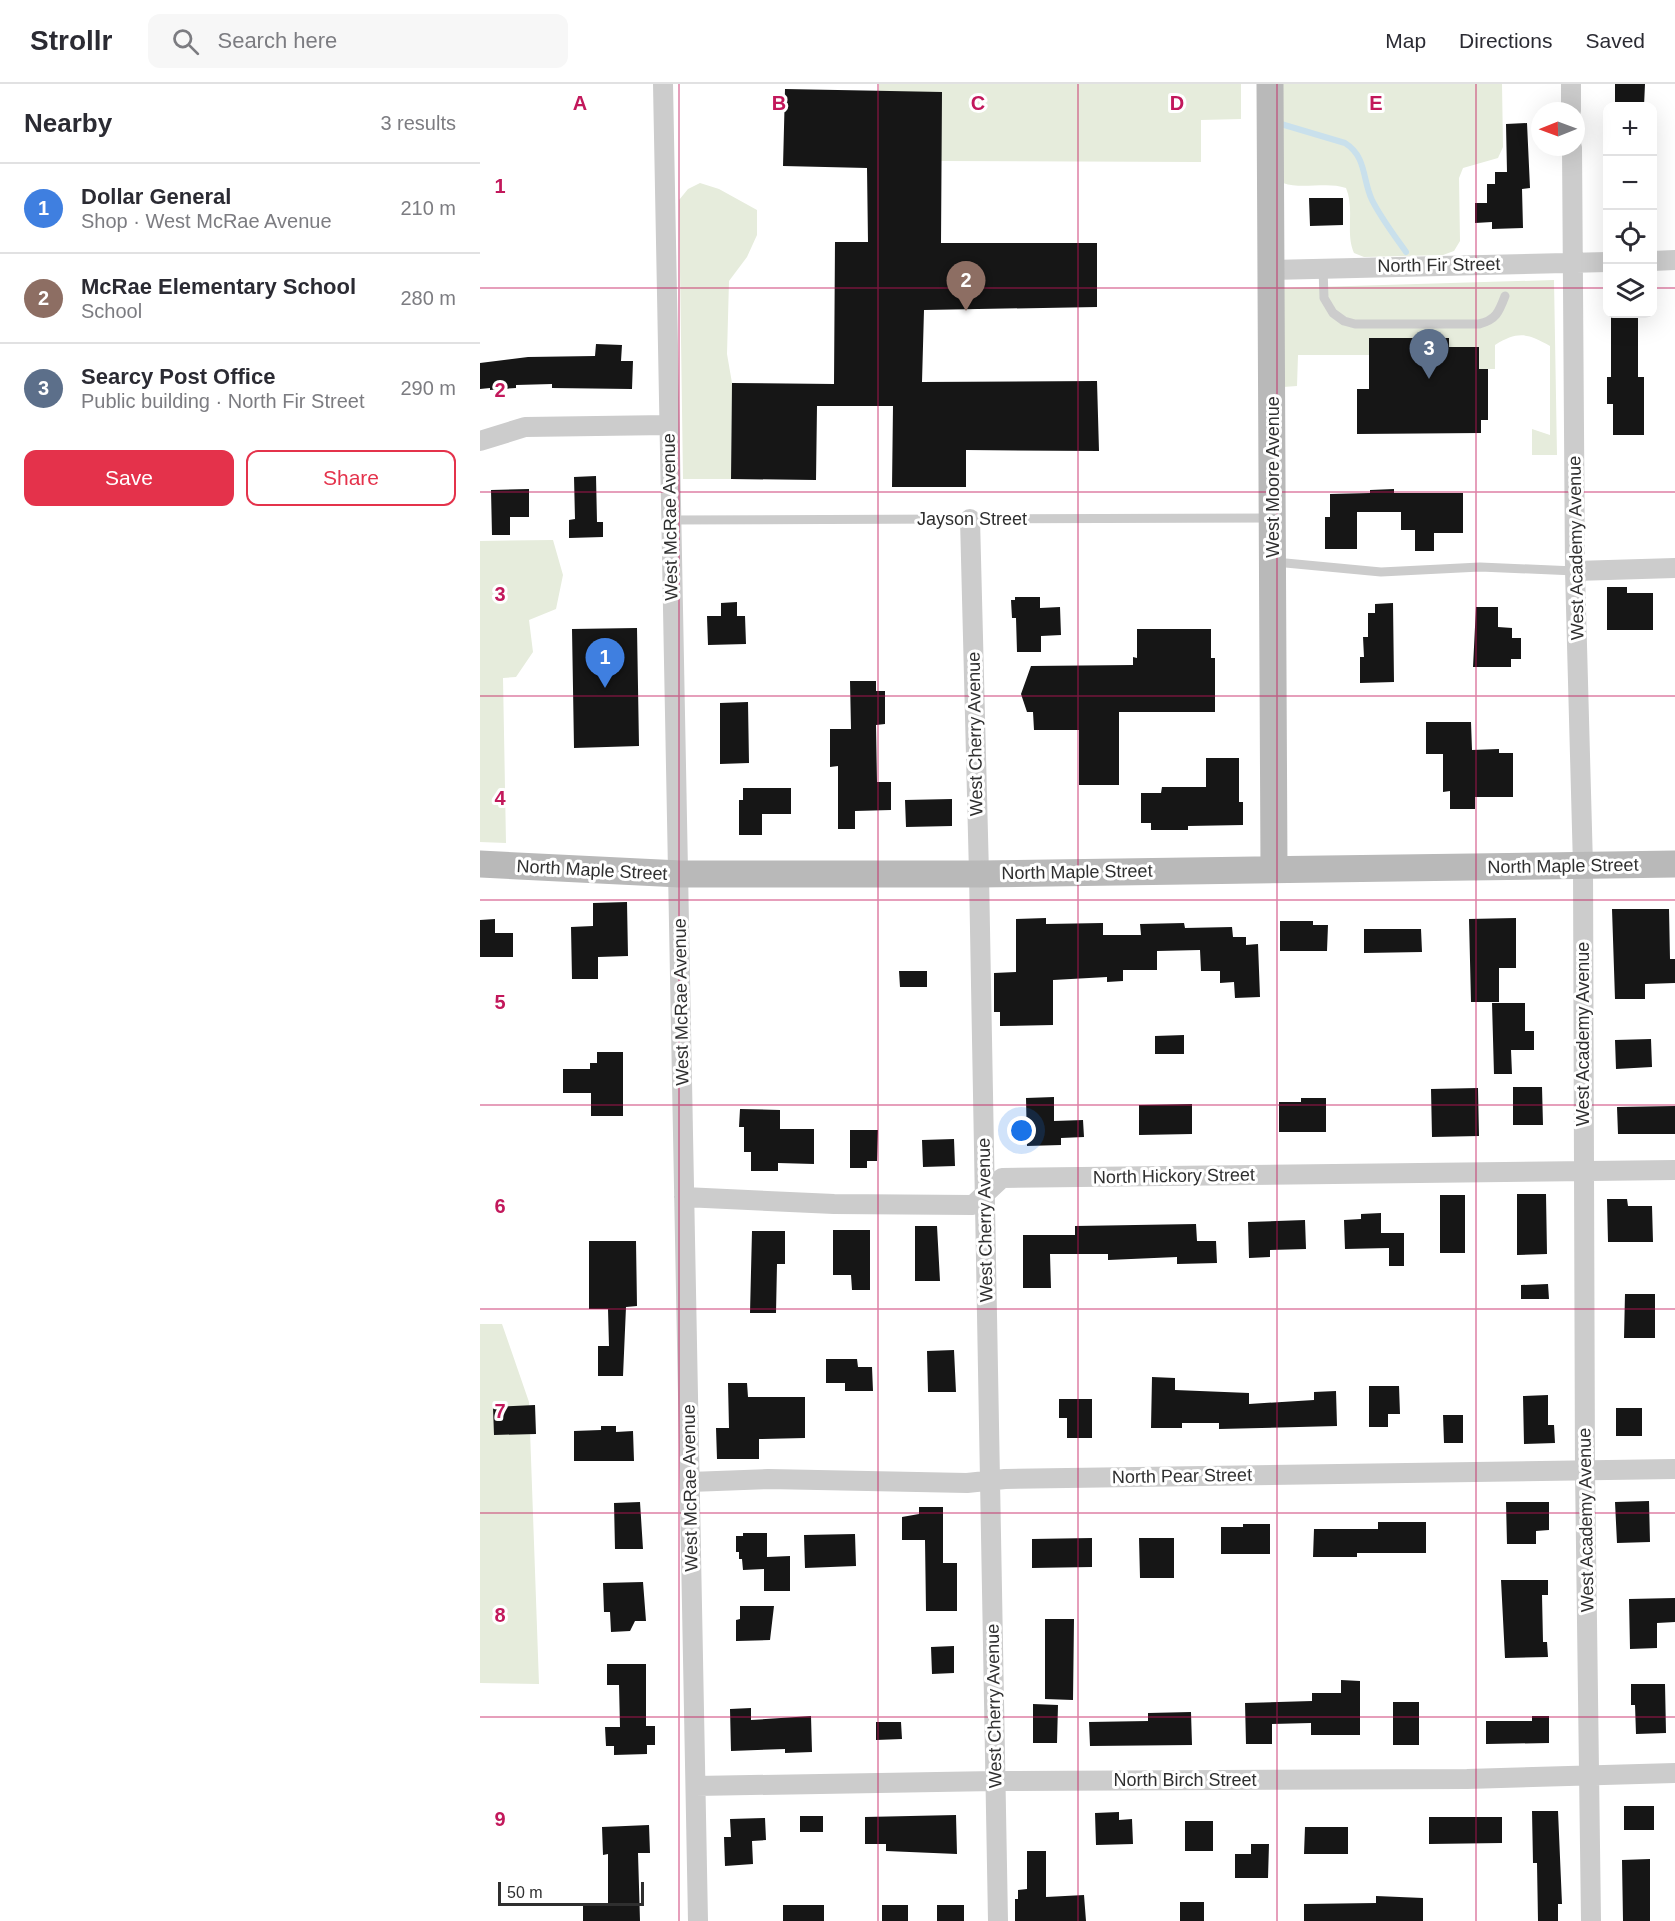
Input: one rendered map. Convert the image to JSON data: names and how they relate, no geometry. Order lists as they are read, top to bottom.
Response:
{
  "streets": {
    "main road": ["West Moore Avenue", "North Maple Street"],
    "street": [
      "North Fir Street",
      "West McRae Avenue",
      "West Academy Avenue",
      "West Cherry Avenue",
      "North Hickory Street",
      "North Pear Street",
      "North Birch Street"
    ],
    "lane": ["Jayson Street"]
  },
  "crossings": [
    ["North Fir Street", "West Moore Avenue"],
    ["North Fir Street", "West Academy Avenue"],
    ["West Moore Avenue", "Jayson Street"],
    ["West Moore Avenue", "North Maple Street"],
    ["West McRae Avenue", "Jayson Street"],
    ["West McRae Avenue", "North Maple Street"],
    ["West McRae Avenue", "North Hickory Street"],
    ["West McRae Avenue", "North Pear Street"],
    ["West McRae Avenue", "North Birch Street"],
    ["Jayson Street", "West Cherry Avenue"],
    ["West Academy Avenue", "North Maple Street"],
    ["West Academy Avenue", "North Hickory Street"],
    ["West Academy Avenue", "North Pear Street"],
    ["West Academy Avenue", "North Birch Street"],
    ["West Cherry Avenue", "North Maple Street"],
    ["West Cherry Avenue", "North Hickory Street"],
    ["West Cherry Avenue", "North Pear Street"],
    ["West Cherry Avenue", "North Birch Street"]
  ],
  "scale_bar": "50 m",
  "north": "left",
  "page": {
    "header": "Strollr",
    "search": "Search here",
    "nav": ["Map", "Directions", "Saved"],
    "heading": ["Nearby", "3 results"],
    "map_buttons": ["+", "−"],
    "list": [
      {
        "mark": "1",
        "name": "Dollar General",
        "note": "Shop · West McRae Avenue",
        "value": "210 m"
      },
      {
        "mark": "2",
        "name": "McRae Elementary School",
        "note": "School",
        "value": "280 m"
      },
      {
        "mark": "3",
        "name": "Searcy Post Office",
        "note": "Public building · North Fir Street",
        "value": "290 m"
      }
    ],
    "pins": ["2", "3", "1"],
    "buttons": ["Save", "Share"],
    "scale": "50 m"
  },
  "grid": {
    "columns": [
      "A",
      "B",
      "C",
      "D",
      "E"
    ],
    "rows": [
      "1",
      "2",
      "3",
      "4",
      "5",
      "6",
      "7",
      "8",
      "9"
    ]
  }
}
